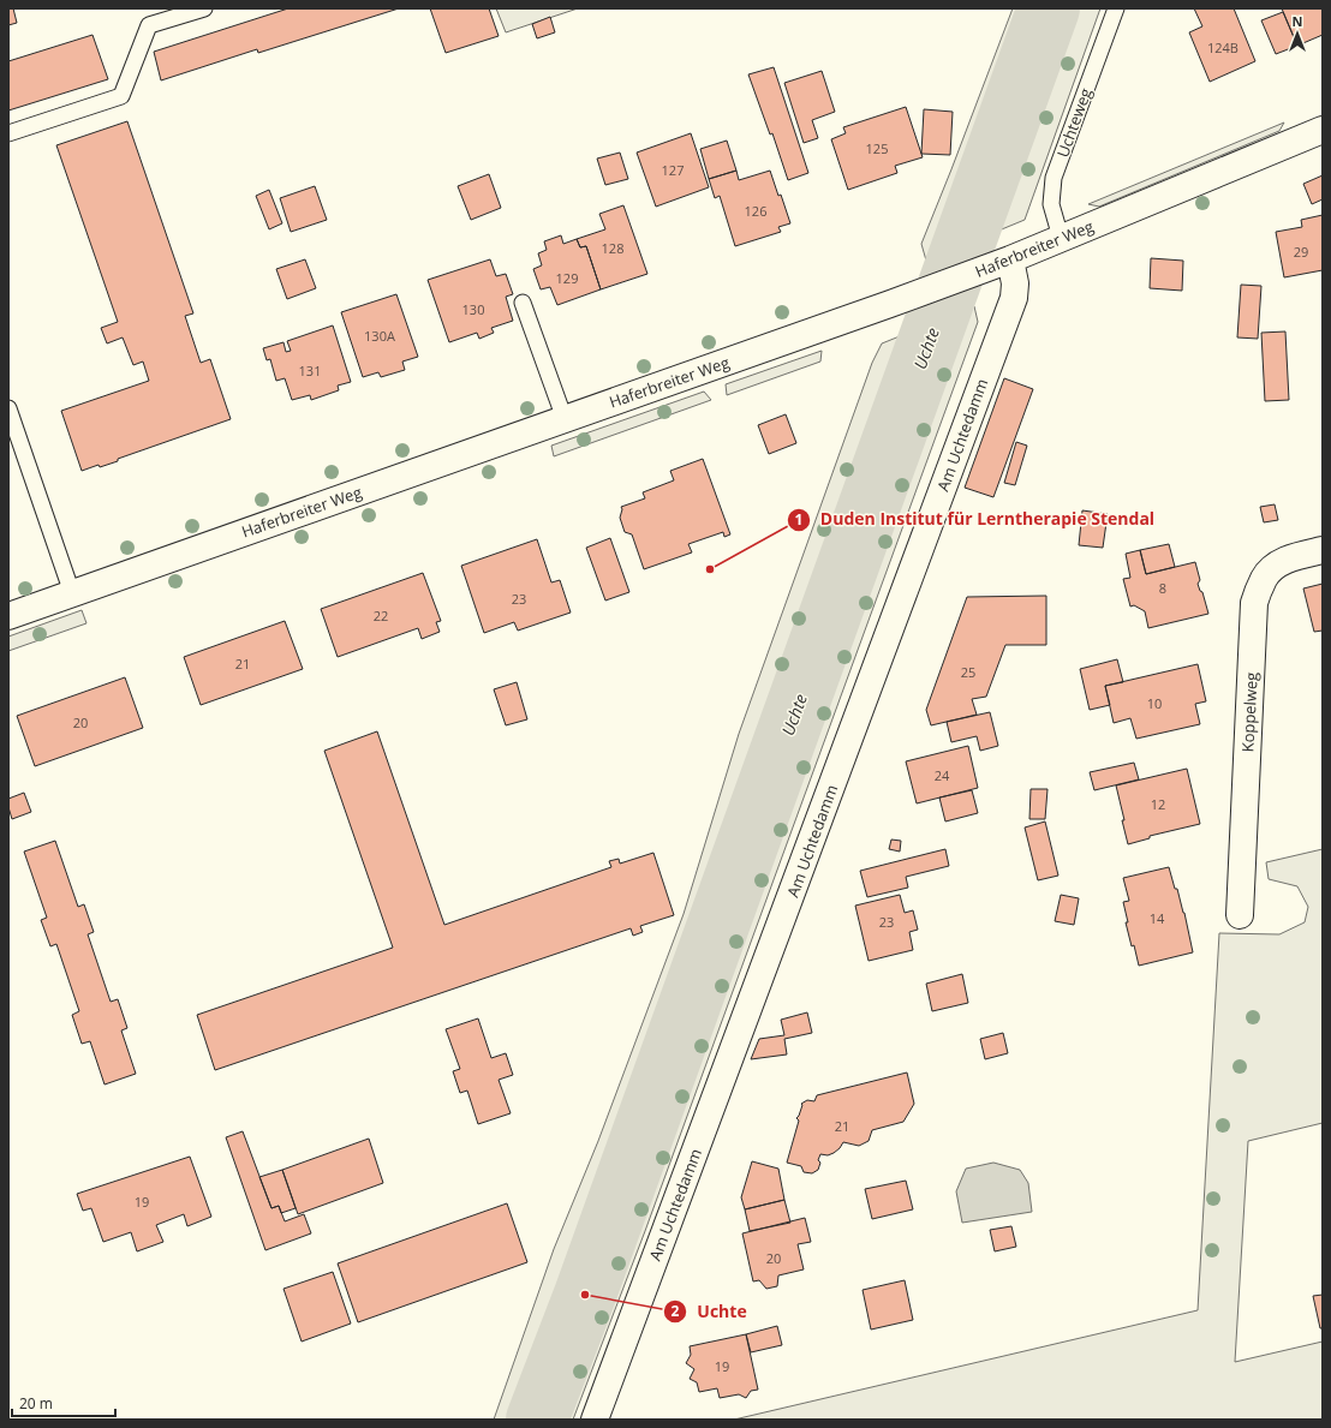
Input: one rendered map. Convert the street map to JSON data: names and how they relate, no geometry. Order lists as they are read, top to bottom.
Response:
{
  "streets": {
    "street": ["Haferbreiter Weg", "Am Uchtedamm", "Koppelweg"],
    "lane": ["Uchteweg"]
  },
  "crossings": [
    ["Uchteweg", "Haferbreiter Weg"],
    ["Haferbreiter Weg", "Am Uchtedamm"]
  ],
  "water": ["Uchte"],
  "places": ["Duden Institut für Lerntherapie Stendal", "Uchte"],
  "house_numbers": [
    "124B",
    "125",
    "127",
    "126",
    "128",
    "29",
    "129",
    "130",
    "130A",
    "131",
    "8",
    "23",
    "22",
    "21",
    "25",
    "10",
    "20",
    "24",
    "12",
    "14",
    "23",
    "21",
    "19",
    "20",
    "19"
  ],
  "scale_bar": "20 m",
  "north": "top"
}
